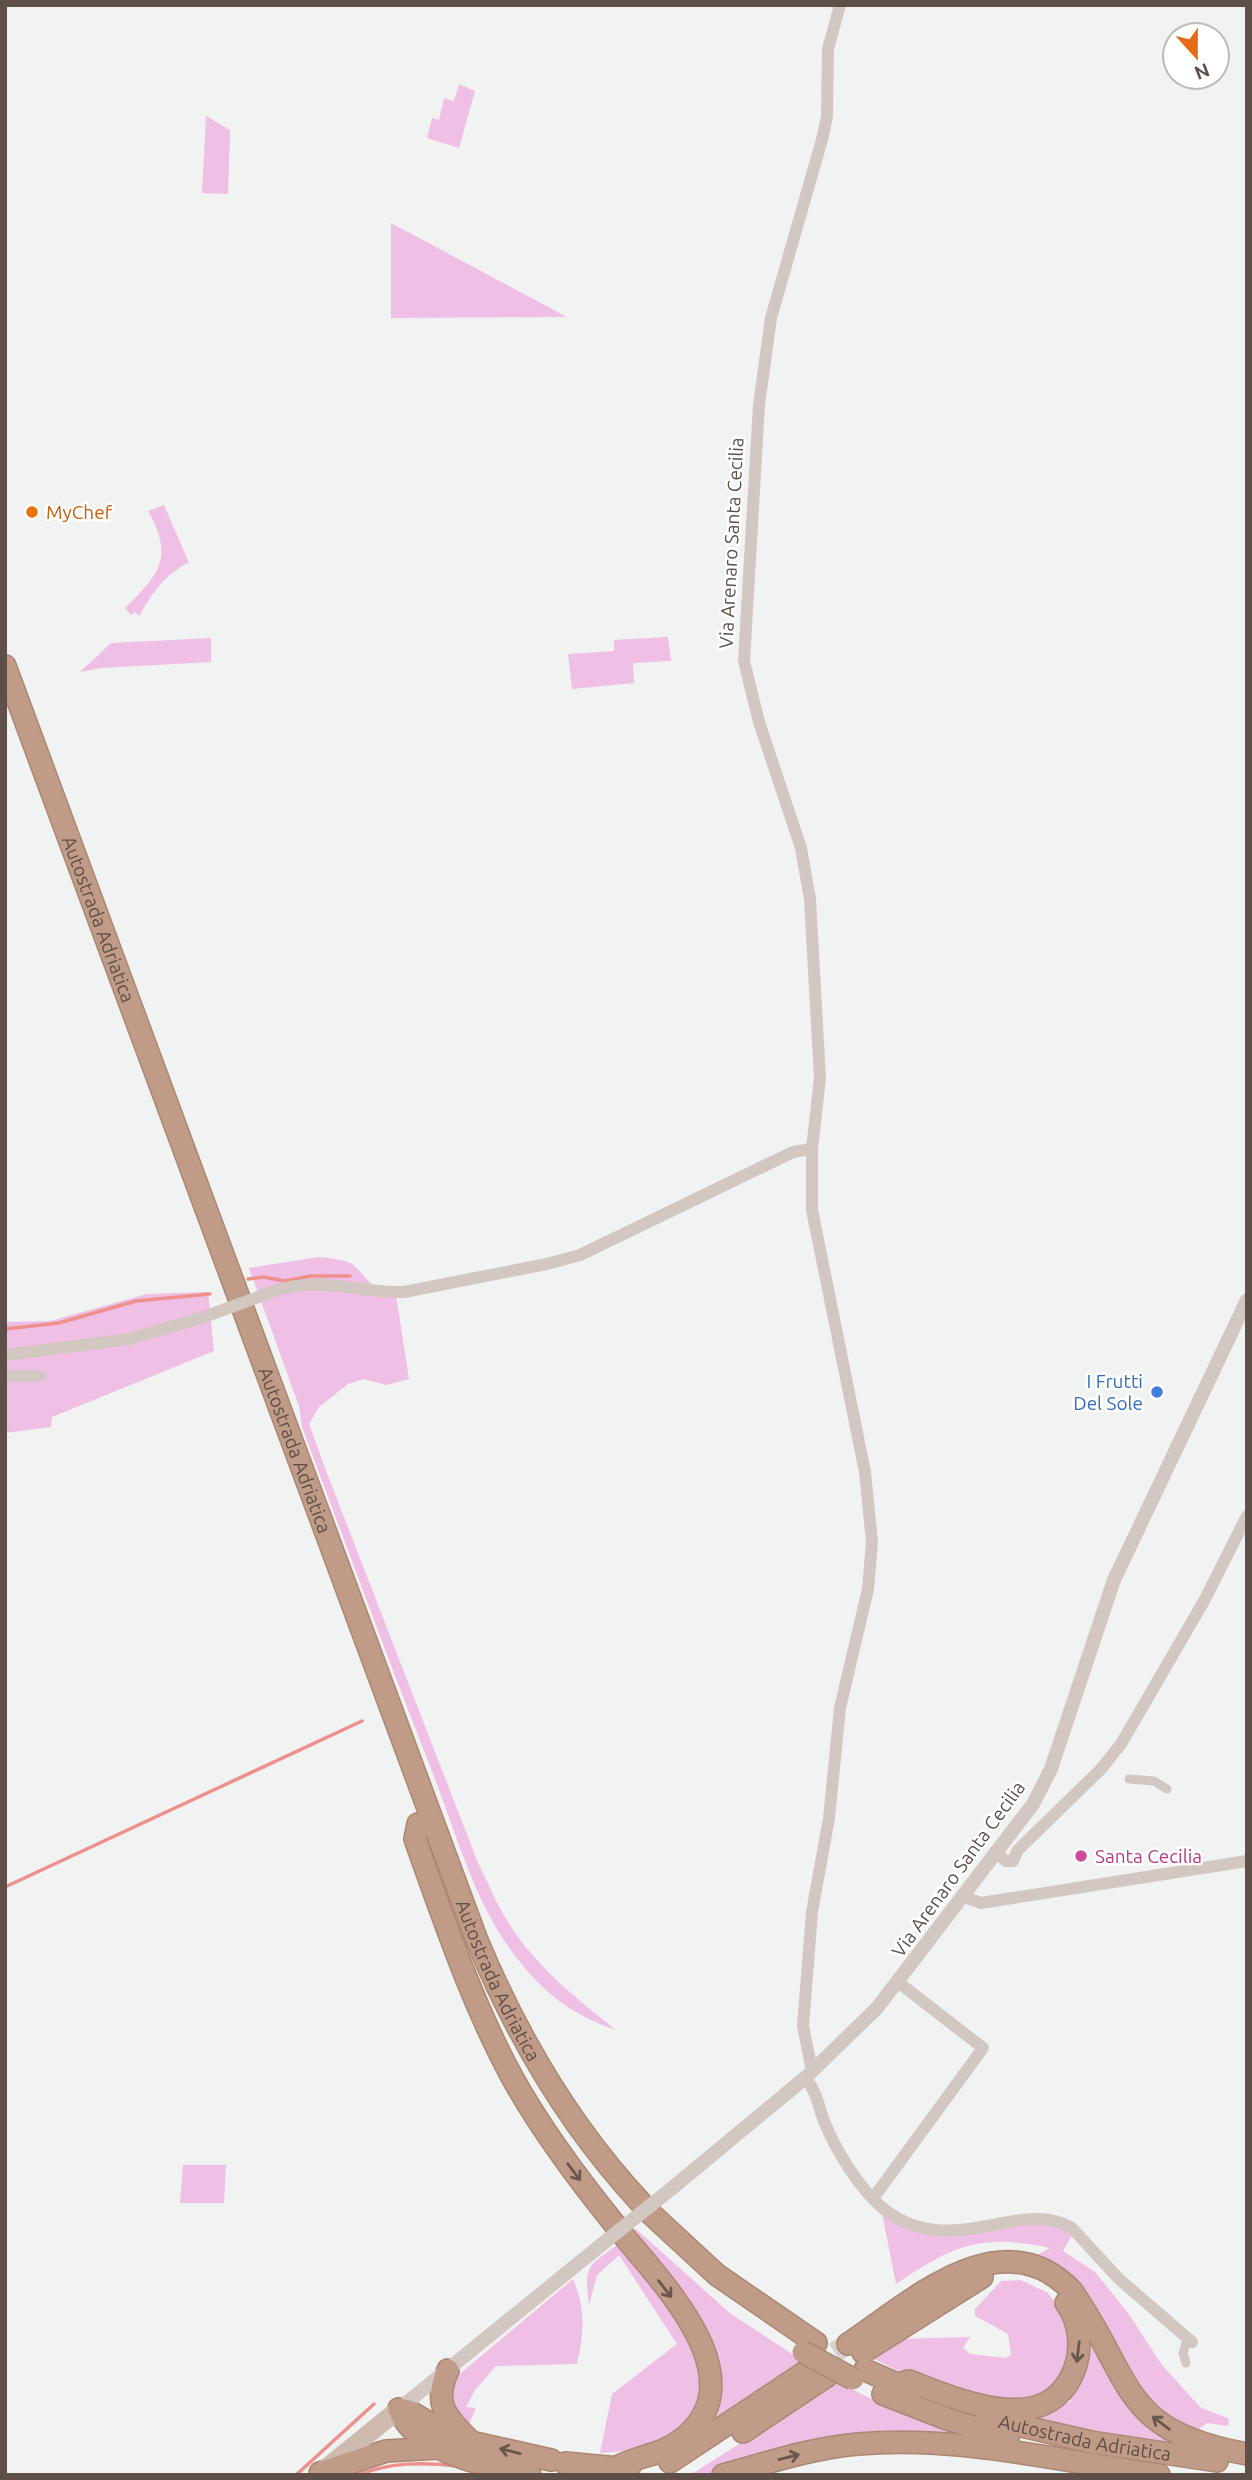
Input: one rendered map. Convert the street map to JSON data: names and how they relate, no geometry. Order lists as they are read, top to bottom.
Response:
{
  "streets": {
    "highway": ["Autostrada Adriatica"],
    "street": ["Via Arenaro Santa Cecilia"]
  },
  "places": ["MyChef", "I Frutti Del Sole", "Santa Cecilia"],
  "north": "bottom"
}
